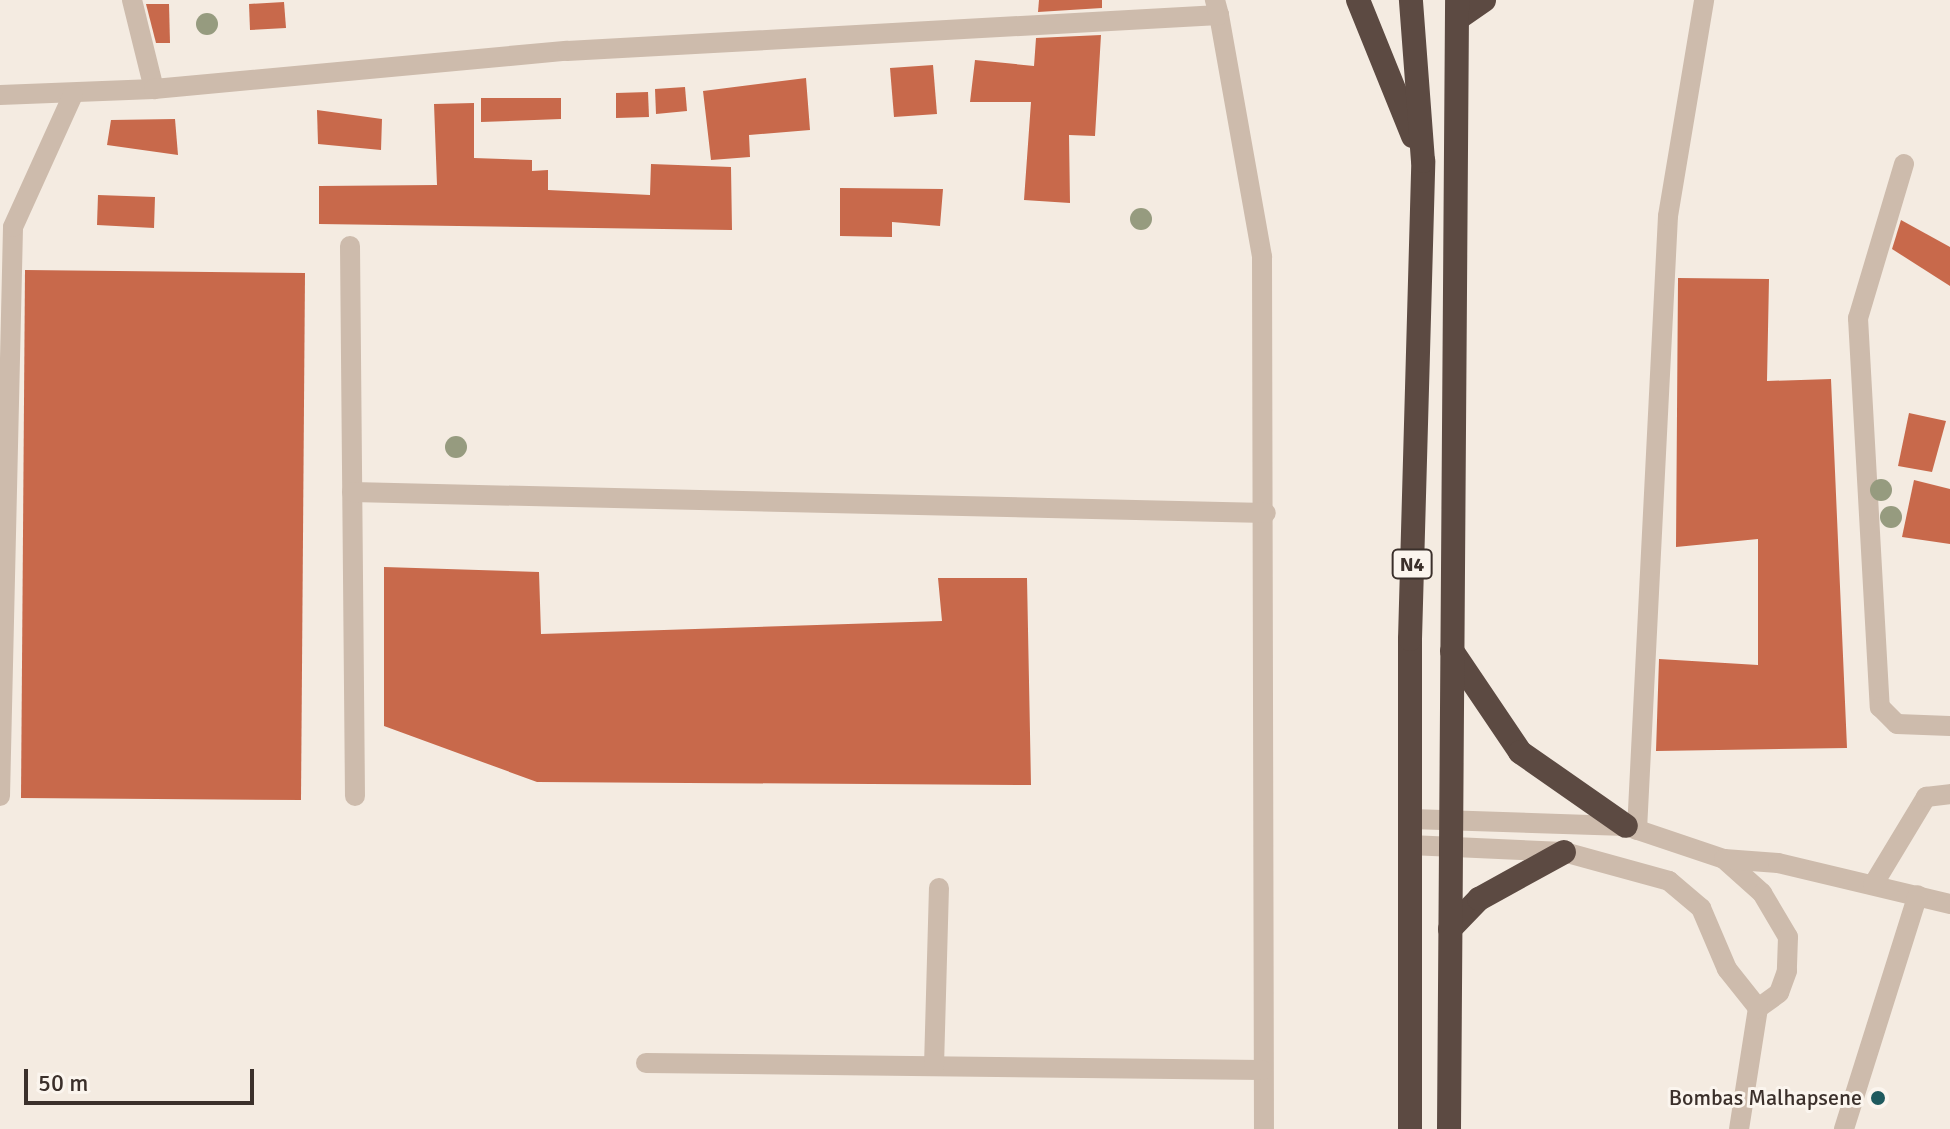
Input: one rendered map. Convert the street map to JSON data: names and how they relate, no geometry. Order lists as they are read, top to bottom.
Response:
{
  "streets": {
    "highway": ["N4"]
  },
  "places": ["Bombas Malhapsene"],
  "scale_bar": "50 m"
}
